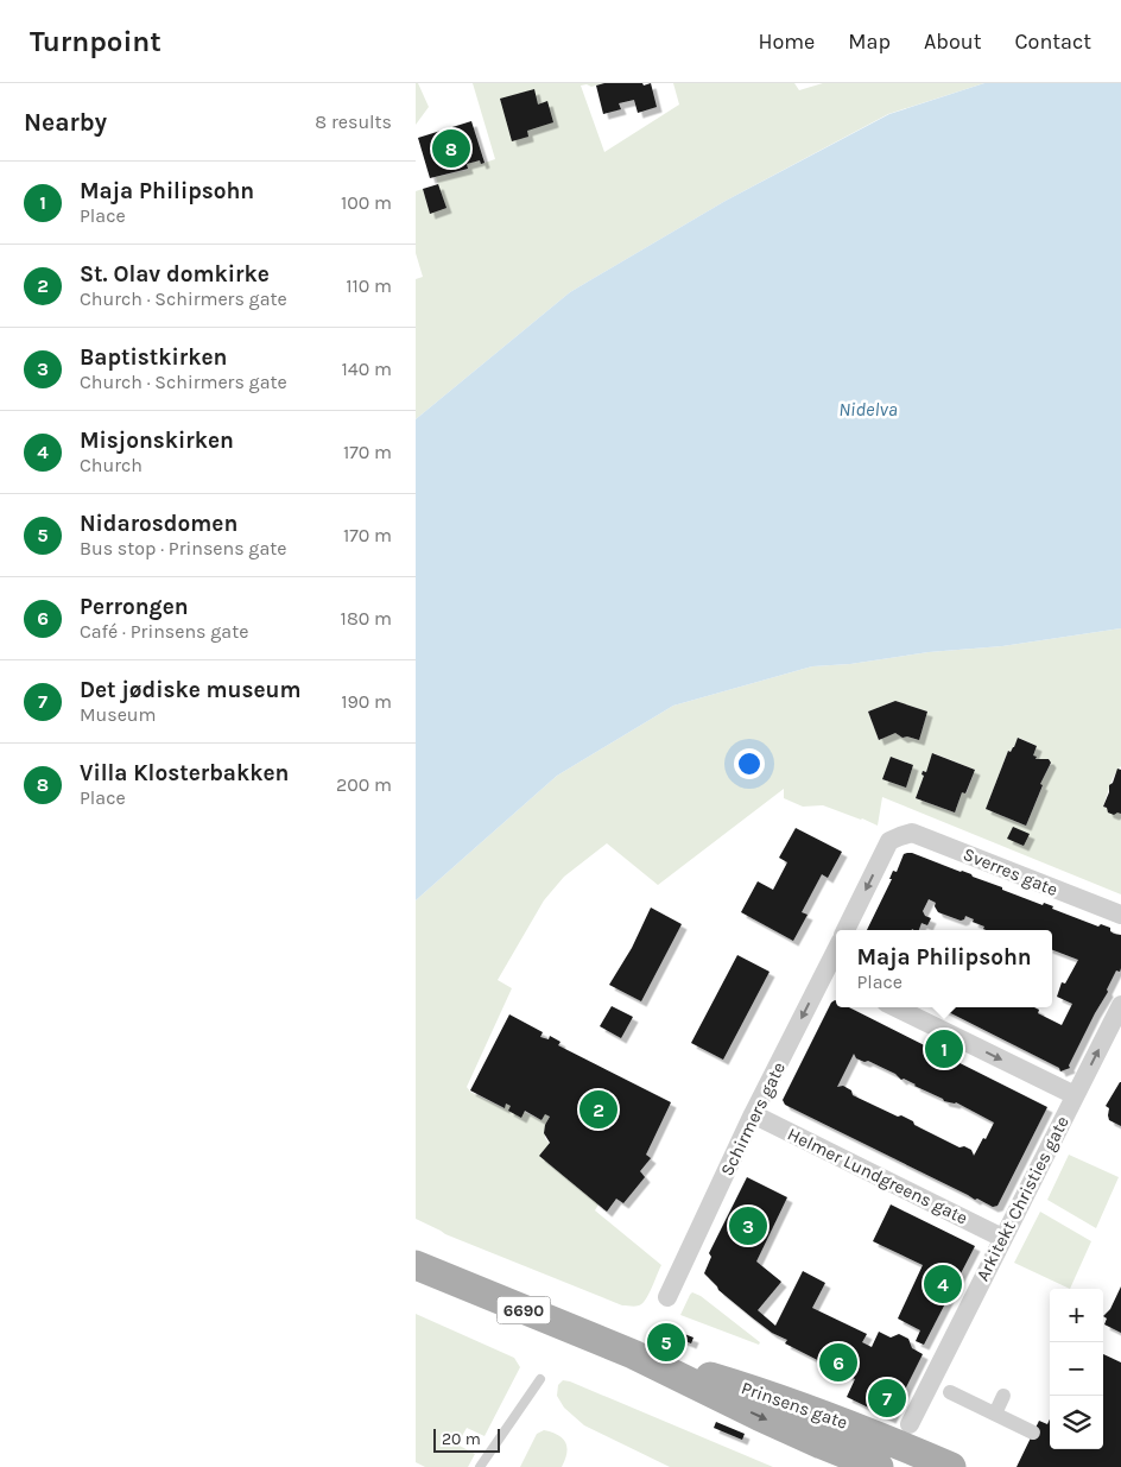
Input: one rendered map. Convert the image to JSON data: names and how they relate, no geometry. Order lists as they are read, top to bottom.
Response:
{
  "streets": {
    "main road": ["6690", "Prinsens gate"],
    "street": [
      "Sverres gate",
      "Schirmers gate",
      "Helmer Lundgreens gate",
      "Arkitekt Christies gate"
    ]
  },
  "crossings": [
    ["Schirmers gate", "Helmer Lundgreens gate"],
    ["Helmer Lundgreens gate", "Arkitekt Christies gate"]
  ],
  "one_way": ["Schirmers gate"],
  "water": ["Nidelva"],
  "scale_bar": "20 m",
  "page": {
    "header": "Turnpoint",
    "nav": [
      "Home",
      "Map",
      "About",
      "Contact"
    ],
    "heading": ["Nearby", "8 results"],
    "pins": [
      "8",
      "1",
      "2",
      "3",
      "4",
      "5",
      "6",
      "7"
    ],
    "list": [
      {
        "mark": "1",
        "name": "Maja Philipsohn",
        "note": "Place",
        "value": "100 m"
      },
      {
        "mark": "2",
        "name": "St. Olav domkirke",
        "note": "Church · Schirmers gate",
        "value": "110 m"
      },
      {
        "mark": "3",
        "name": "Baptistkirken",
        "note": "Church · Schirmers gate",
        "value": "140 m"
      },
      {
        "mark": "4",
        "name": "Misjonskirken",
        "note": "Church",
        "value": "170 m"
      },
      {
        "mark": "5",
        "name": "Nidarosdomen",
        "note": "Bus stop · Prinsens gate",
        "value": "170 m"
      },
      {
        "mark": "6",
        "name": "Perrongen",
        "note": "Café · Prinsens gate",
        "value": "180 m"
      },
      {
        "mark": "7",
        "name": "Det jødiske museum",
        "note": "Museum",
        "value": "190 m"
      },
      {
        "mark": "8",
        "name": "Villa Klosterbakken",
        "note": "Place",
        "value": "200 m"
      }
    ],
    "popup": ["Maja Philipsohn", "Place"],
    "map_buttons": ["+", "−"],
    "scale": "20 m"
  }
}
